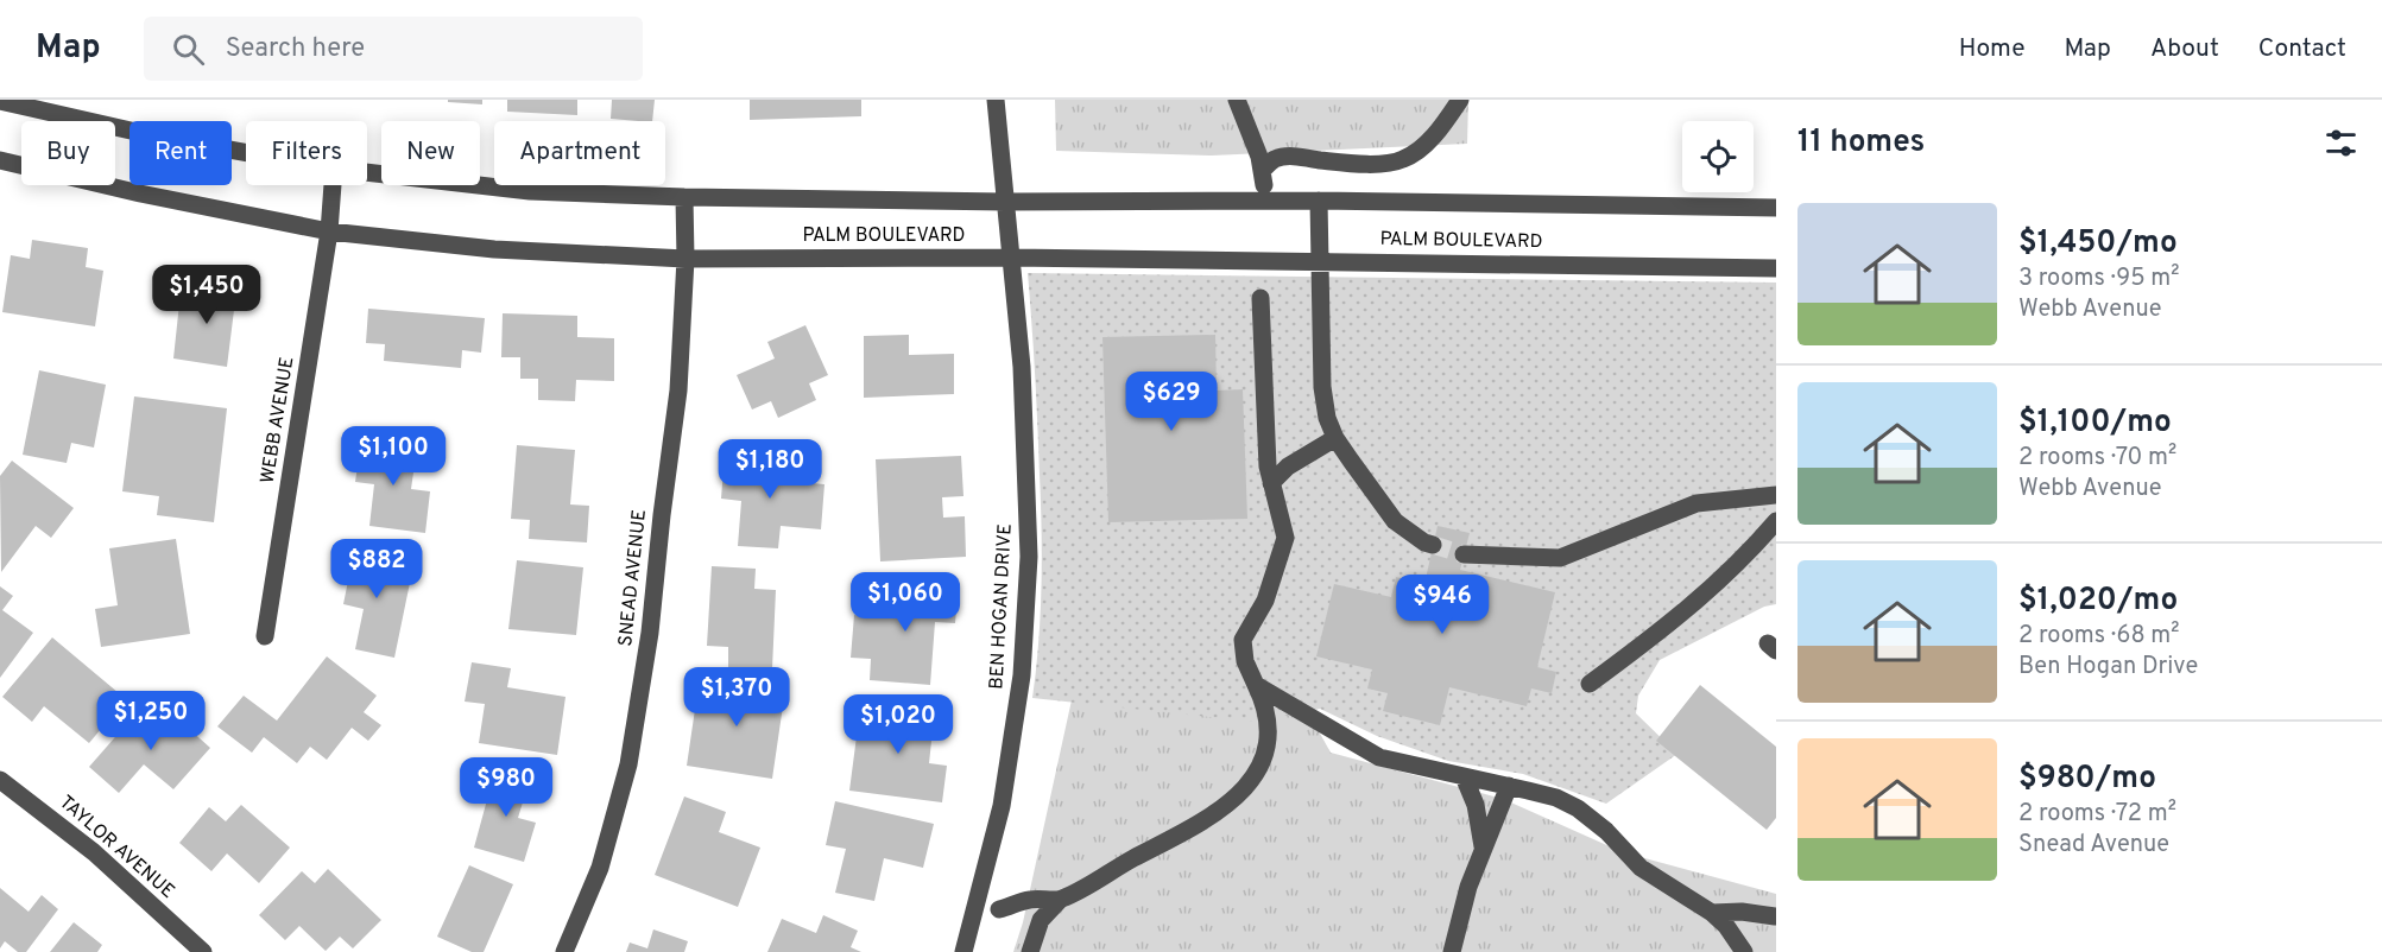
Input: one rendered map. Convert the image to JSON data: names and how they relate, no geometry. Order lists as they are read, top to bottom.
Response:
{
  "streets": {
    "street": [
      "PALM BOULEVARD",
      "WEBB AVENUE",
      "SNEAD AVENUE",
      "BEN HOGAN DRIVE",
      "TAYLOR AVENUE"
    ]
  },
  "crossings": [
    ["PALM BOULEVARD", "WEBB AVENUE"],
    ["PALM BOULEVARD", "SNEAD AVENUE"],
    ["PALM BOULEVARD", "BEN HOGAN DRIVE"]
  ],
  "page": {
    "header": "Map",
    "search": "Search here",
    "nav": [
      "Home",
      "Map",
      "About",
      "Contact"
    ],
    "heading": "11 homes",
    "chip": [
      "Buy",
      "Rent",
      "Filters",
      "New",
      "Apartment"
    ],
    "list": [
      {
        "name": "$1,450/mo",
        "note": "3 rooms · 95 m² · Webb Avenue"
      },
      {
        "name": "$1,100/mo",
        "note": "2 rooms · 70 m² · Webb Avenue"
      },
      {
        "name": "$1,020/mo",
        "note": "2 rooms · 68 m² · Ben Hogan Drive"
      },
      {
        "name": "$980/mo",
        "note": "2 rooms · 72 m² · Snead Avenue"
      }
    ],
    "price": [
      "$1,450",
      "$629",
      "$1,100",
      "$1,180",
      "$882",
      "$1,060",
      "$946",
      "$1,370",
      "$1,250",
      "$1,020",
      "$980"
    ]
  }
}
